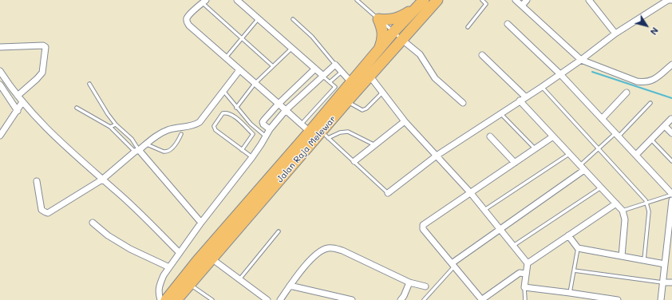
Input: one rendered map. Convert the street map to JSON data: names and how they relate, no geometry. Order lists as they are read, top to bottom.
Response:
{
  "streets": {
    "highway": ["Jalan Raja Melewar"]
  },
  "north": "bottom right"
}
